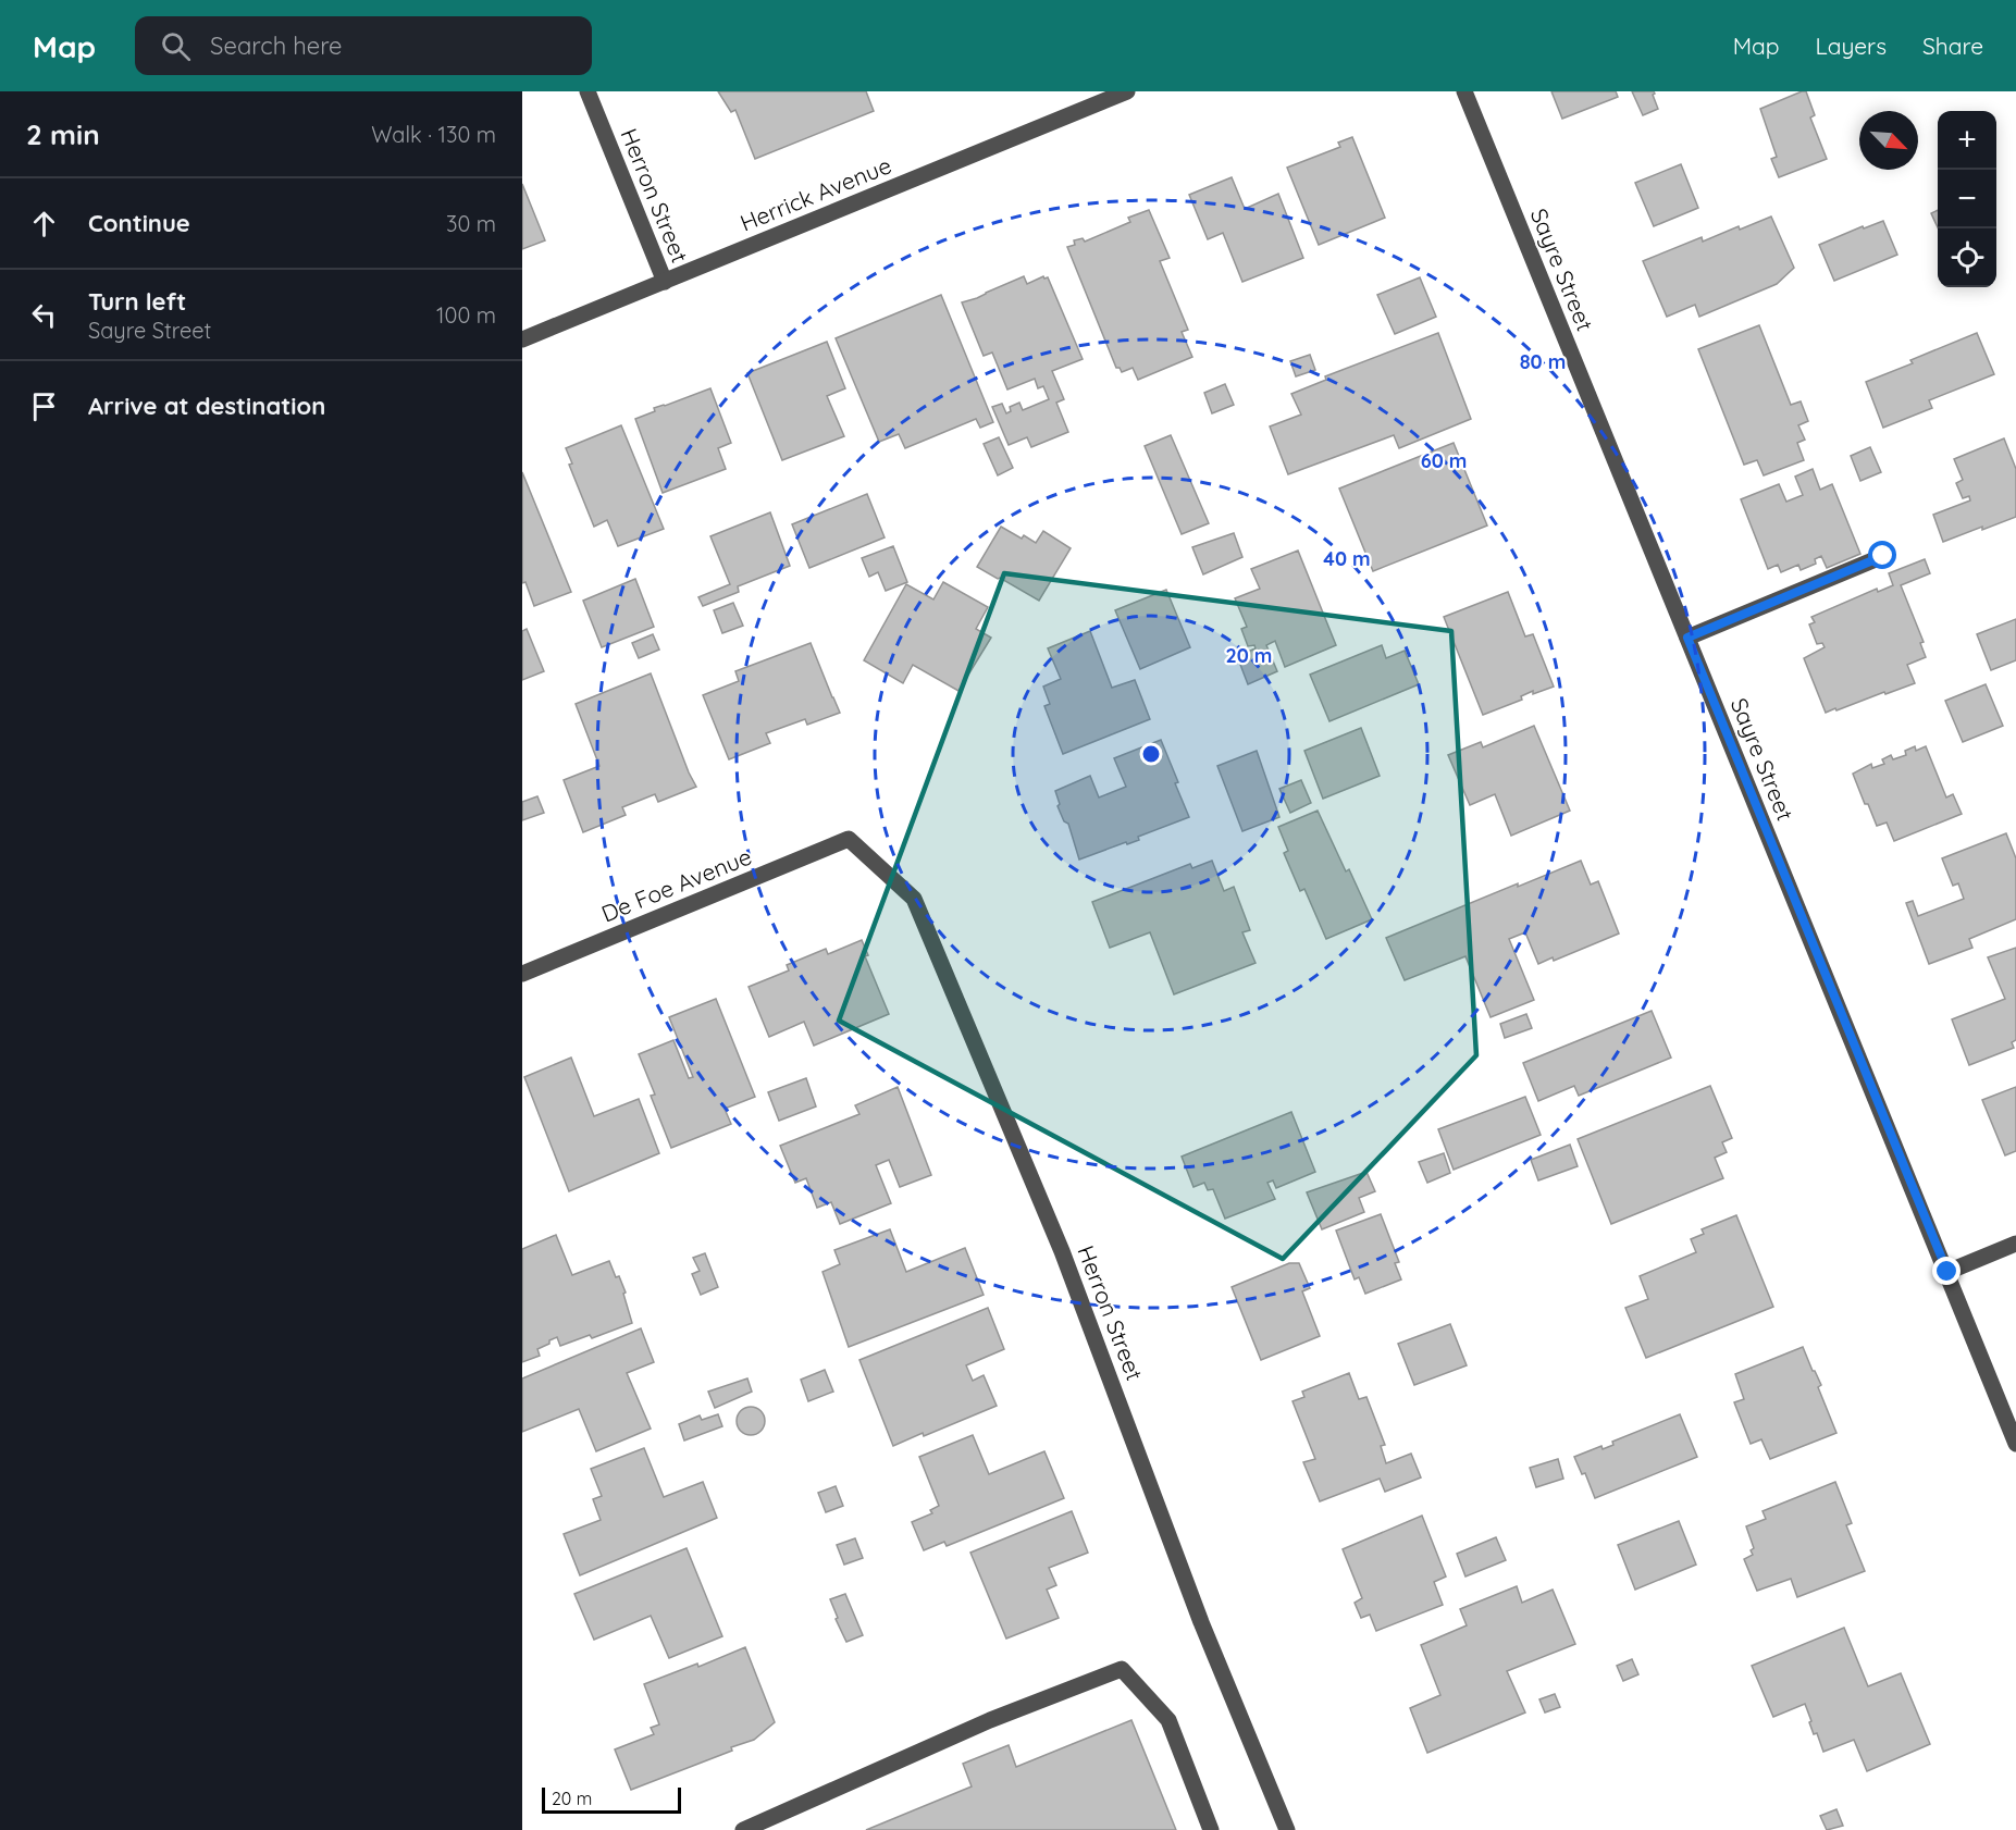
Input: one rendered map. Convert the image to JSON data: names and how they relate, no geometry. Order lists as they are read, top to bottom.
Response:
{
  "streets": {
    "street": [
      "Herrick Avenue",
      "Herron Street",
      "Sayre Street",
      "De Foe Avenue"
    ]
  },
  "crossings": [
    ["Herrick Avenue", "Herron Street"],
    ["Herron Street", "De Foe Avenue"]
  ],
  "scale_bar": "20 m",
  "north": "bottom right",
  "page": {
    "header": "Map",
    "search": "Search here",
    "nav": ["Map", "Layers", "Share"],
    "heading": ["2 min", "Walk · 130 m"],
    "map_buttons": ["+", "−"],
    "list": [
      ["Continue", "30 m"],
      ["Turn left", "Sayre Street", "100 m"],
      "Arrive at destination"
    ],
    "scale": "20 m"
  },
  "rings": [
    "80 m",
    "60 m",
    "40 m",
    "20 m"
  ]
}
